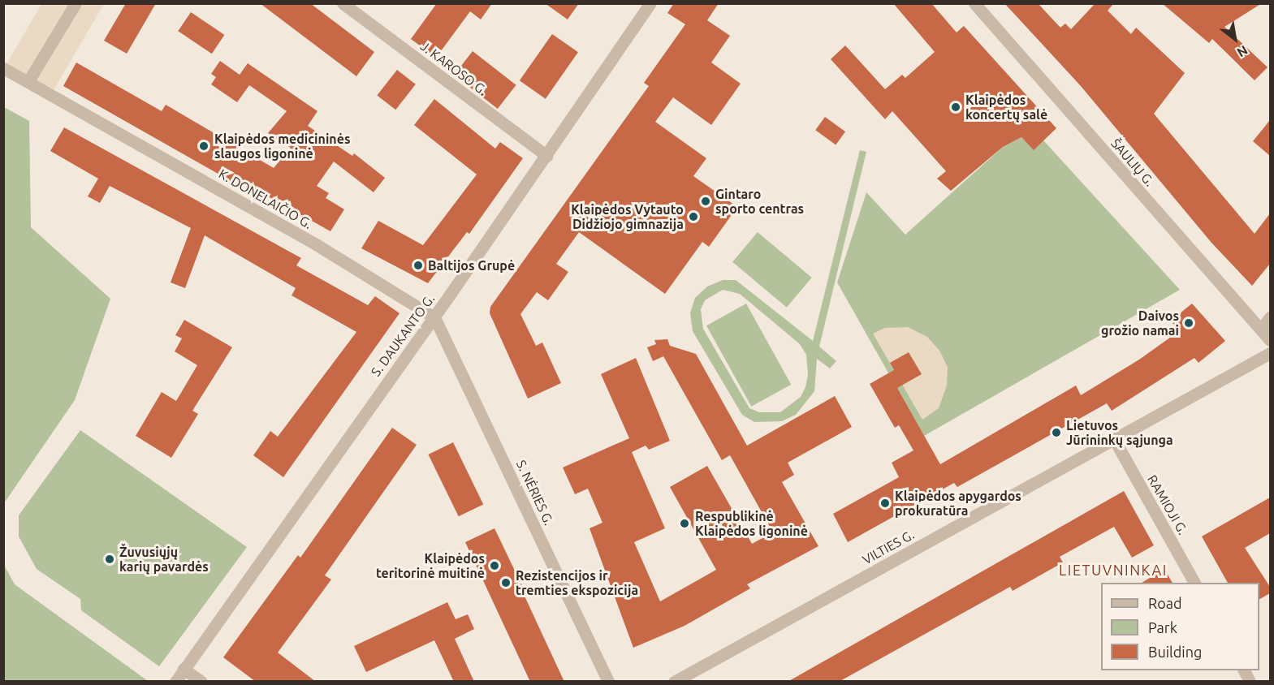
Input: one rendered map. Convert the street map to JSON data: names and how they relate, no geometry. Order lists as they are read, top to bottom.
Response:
{
  "streets": {
    "street": [
      "J. KAROSO G.",
      "ŠAULIŲ G.",
      "K. DONELAIČIO G.",
      "S. DAUKANTO G.",
      "S. NĖRIES G.",
      "RAMIOJI G.",
      "VILTIES G."
    ]
  },
  "crossings": [
    ["J. KAROSO G.", "S. DAUKANTO G."],
    ["K. DONELAIČIO G.", "S. DAUKANTO G."],
    ["K. DONELAIČIO G.", "S. NĖRIES G."],
    ["S. DAUKANTO G.", "S. NĖRIES G."],
    ["RAMIOJI G.", "VILTIES G."]
  ],
  "districts": ["LIETUVNINKAI"],
  "places": [
    "Klaipėdos koncertų salė",
    "Klaipėdos medicininės slaugos ligoninė",
    "Gintaro sporto centras",
    "Klaipėdos Vytauto Didžiojo gimnazija",
    "Baltijos Grupė",
    "Daivos grožio namai",
    "Lietuvos Jūrininkų sąjunga",
    "Klaipėdos apygardos prokuratūra",
    "Respublikinė Klaipėdos ligoninė",
    "Žuvusiųjų karių pavardės",
    "Klaipėdos teritorinė muitinė",
    "Rezistencijos ir tremties ekspozicija"
  ],
  "legend": ["Road", "Park", "Building"],
  "north": "bottom right"
}
